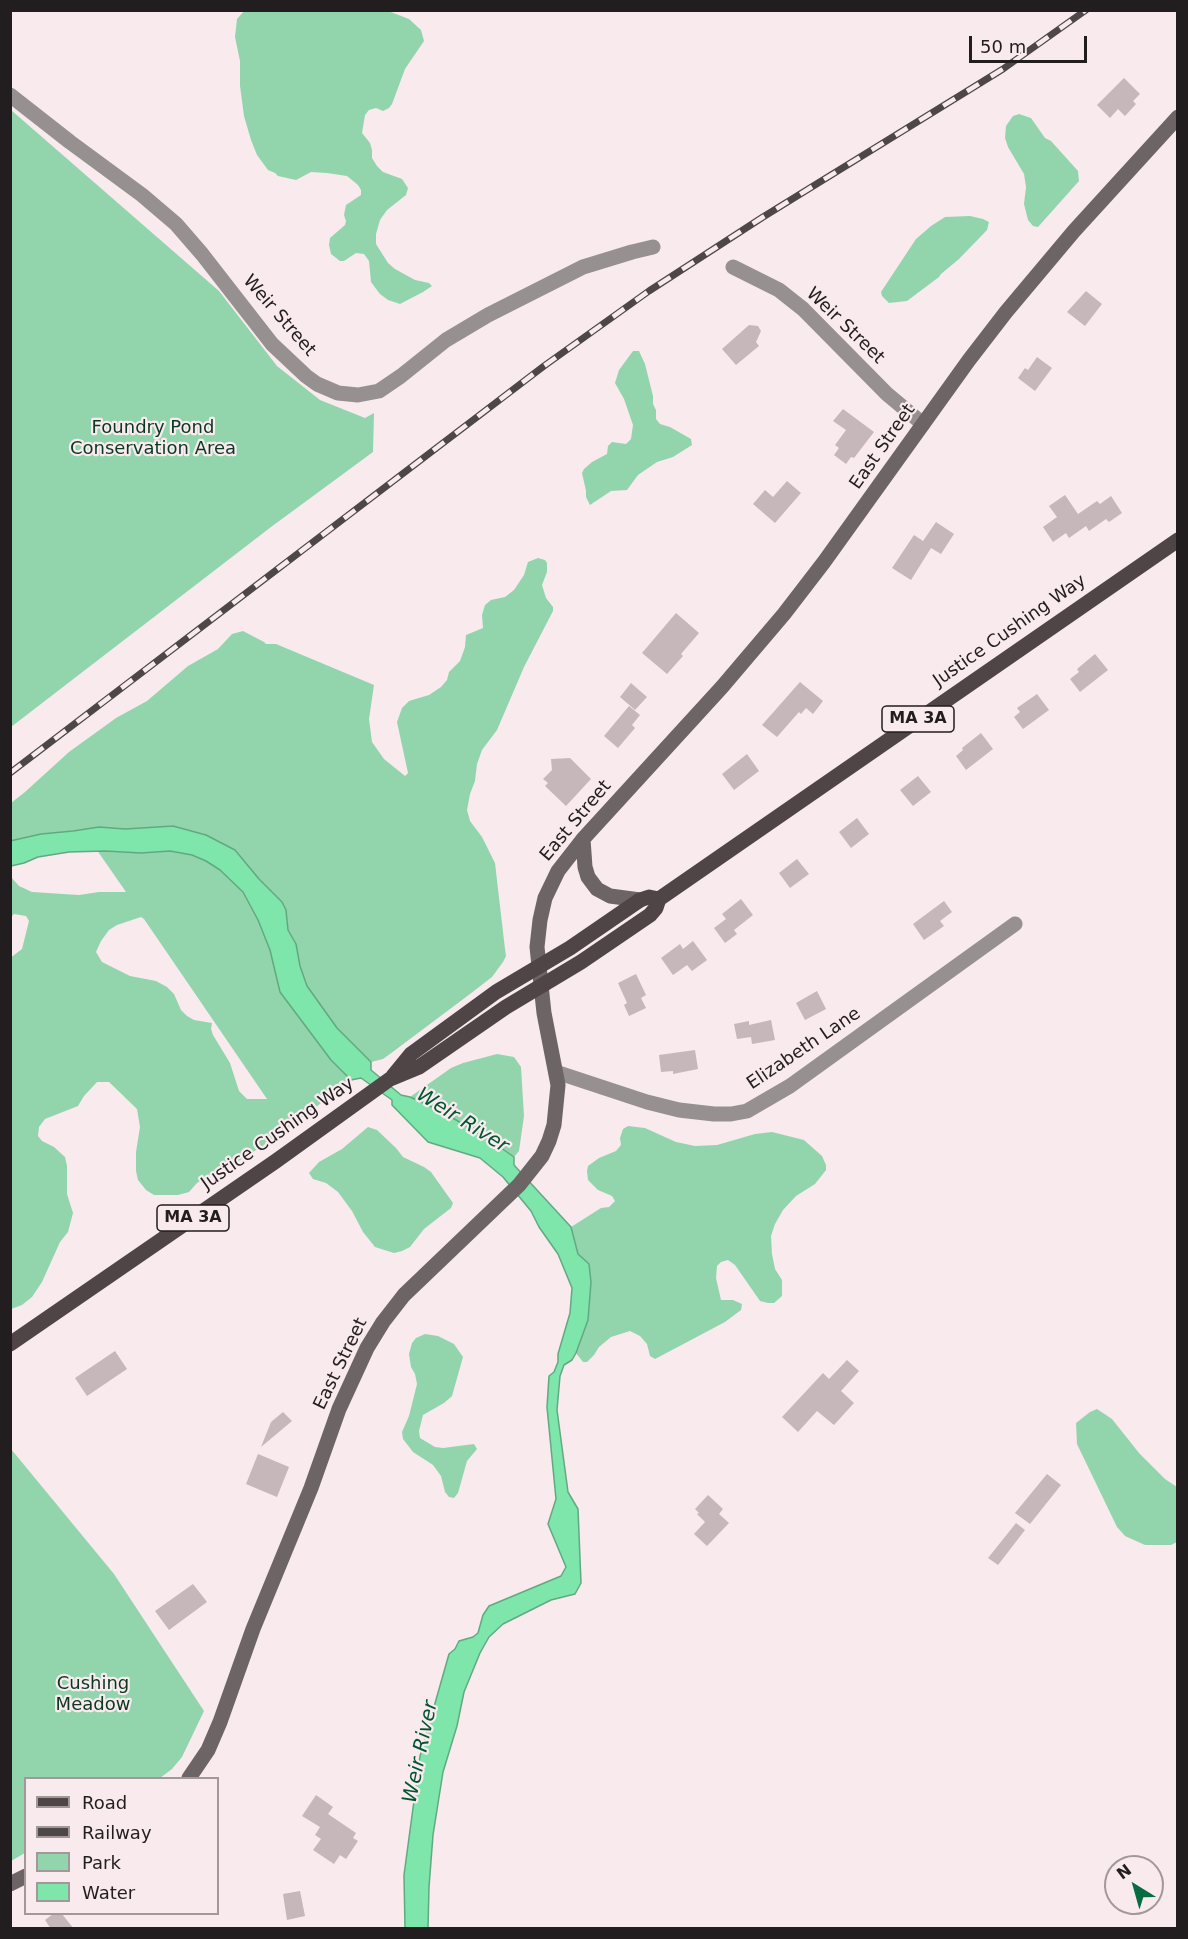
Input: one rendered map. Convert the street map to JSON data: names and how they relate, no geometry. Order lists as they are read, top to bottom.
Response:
{
  "streets": {
    "main road": ["East Street", "Justice Cushing Way", "MA 3A"],
    "street": ["Weir Street", "Elizabeth Lane"]
  },
  "crossings": [
    ["Weir Street", "East Street"],
    ["East Street", "Justice Cushing Way"],
    ["East Street", "Elizabeth Lane"]
  ],
  "water": ["Weir River"],
  "parks": ["Foundry Pond Conservation Area", "Cushing Meadow"],
  "legend": [
    "Road",
    "Railway",
    "Park",
    "Water"
  ],
  "scale_bar": "50 m",
  "north": "top left"
}
